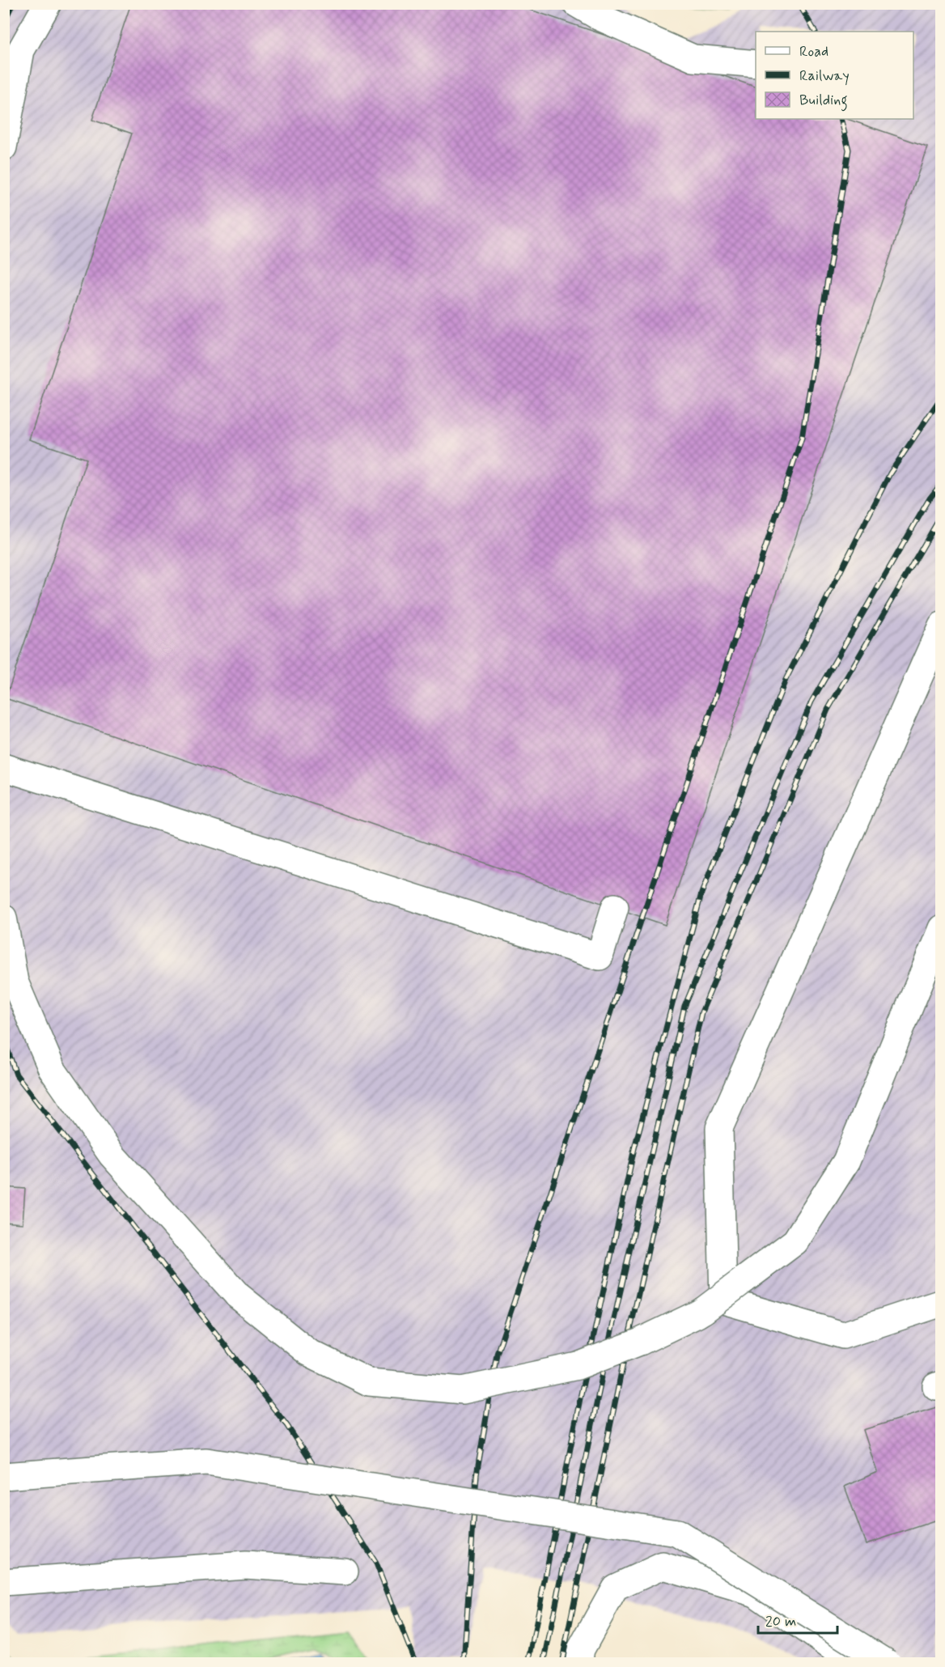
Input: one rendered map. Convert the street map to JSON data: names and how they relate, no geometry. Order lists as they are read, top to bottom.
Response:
{
  "legend": ["Road", "Railway", "Building"],
  "scale_bar": "20 m"
}
